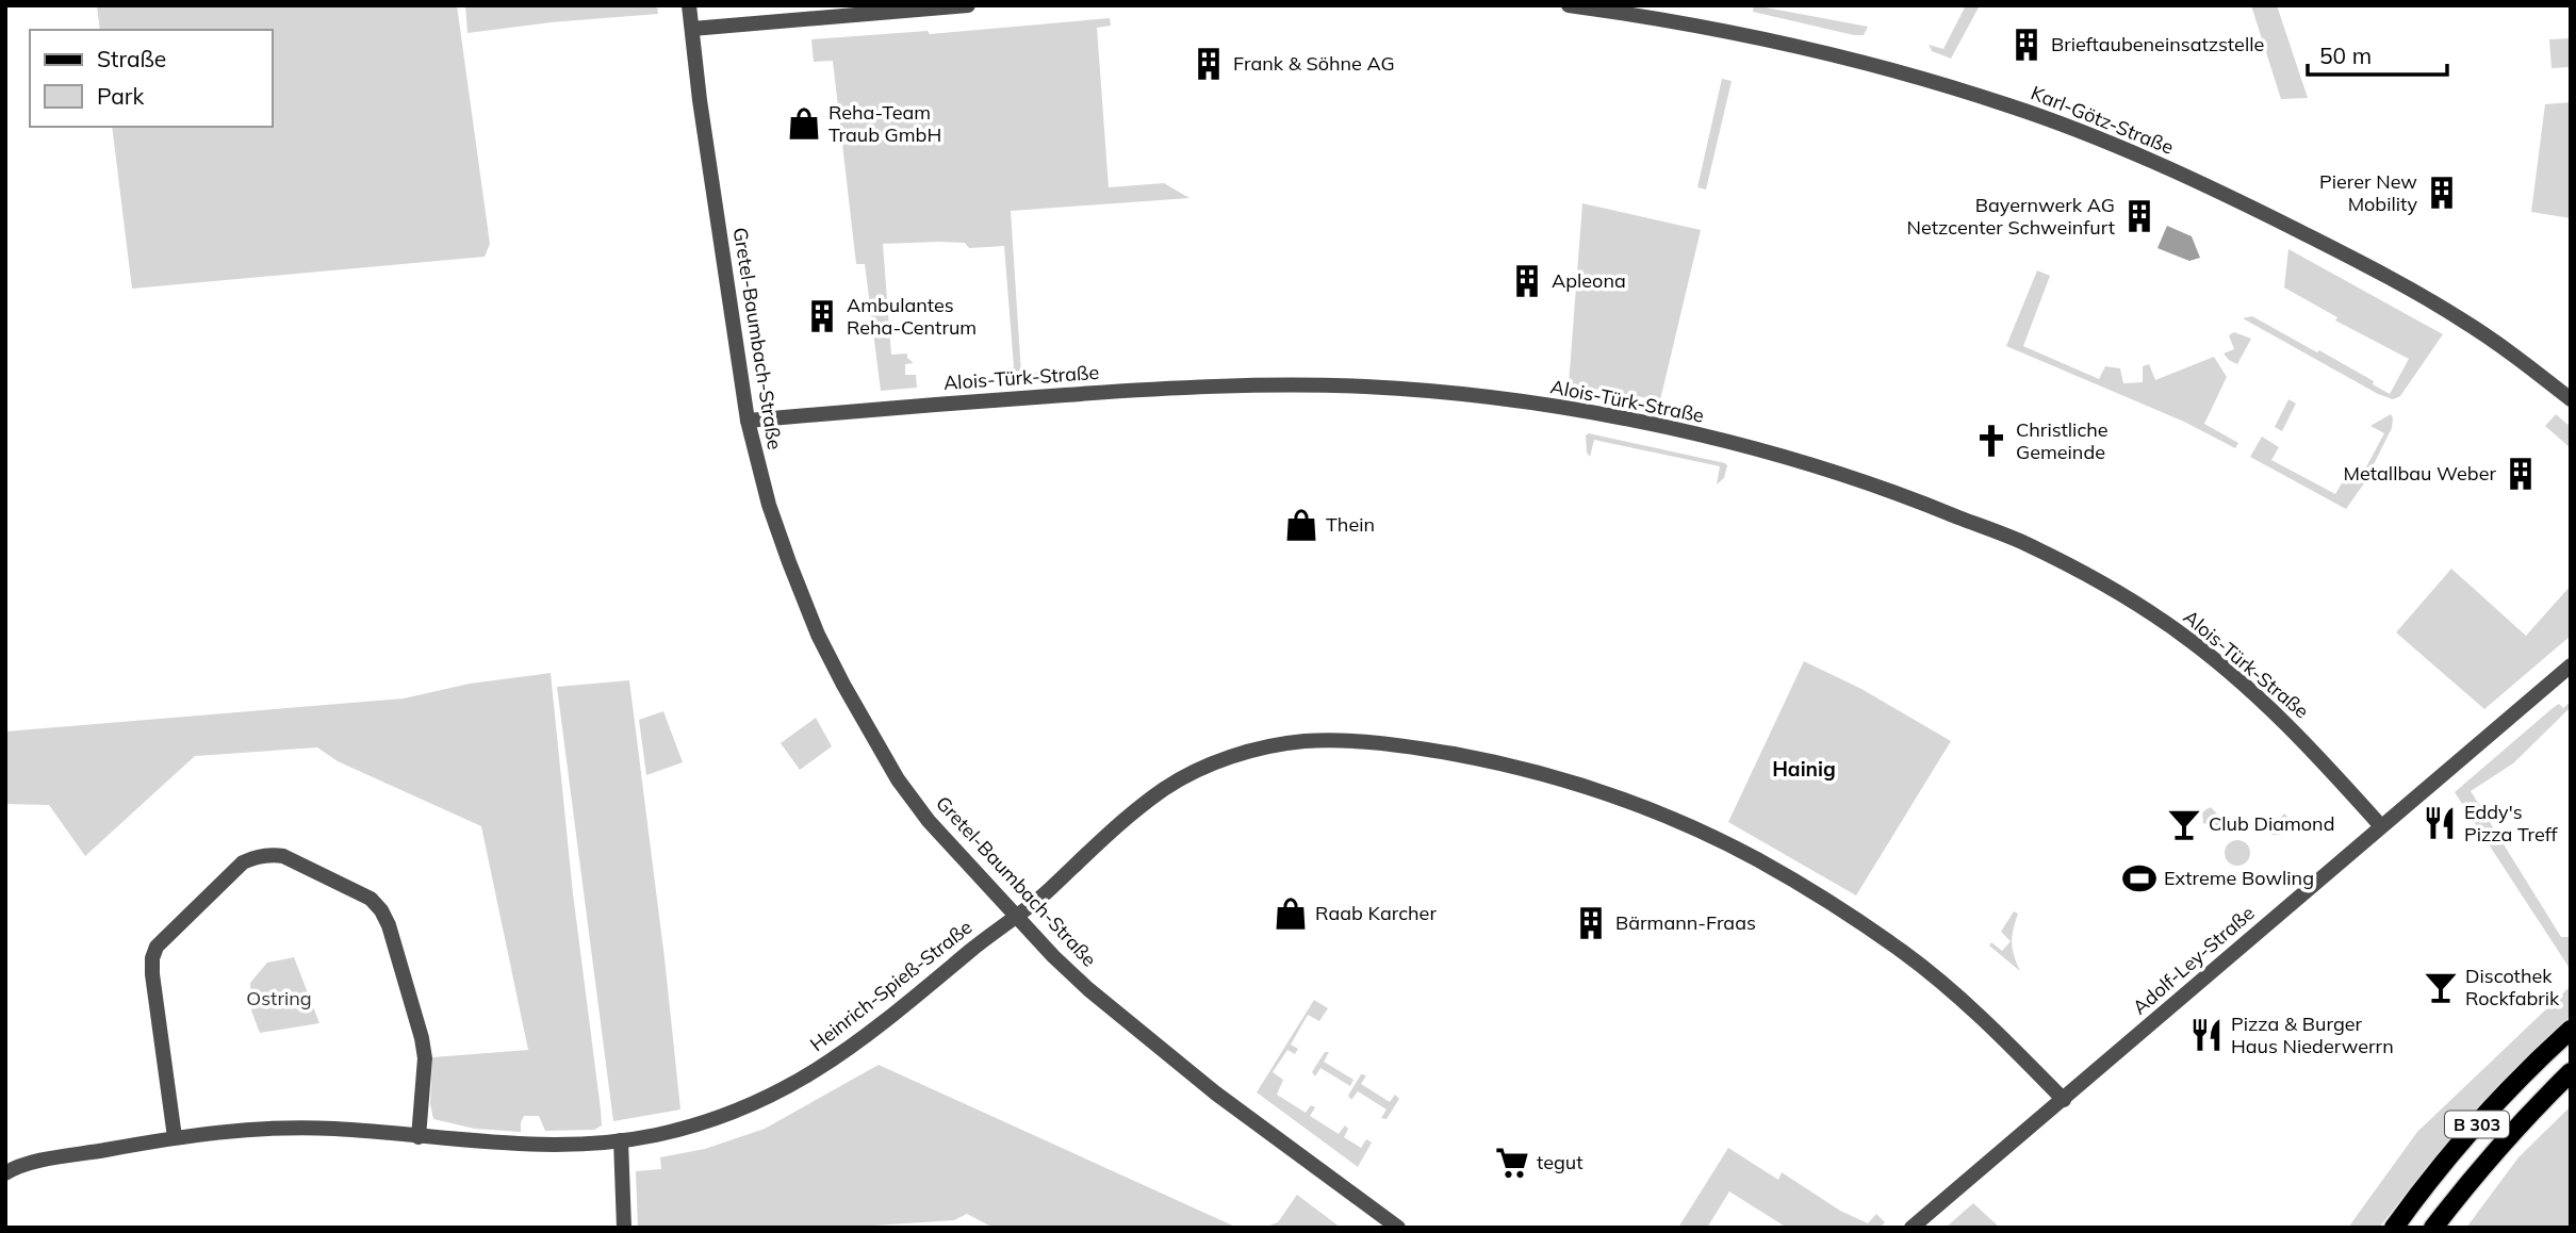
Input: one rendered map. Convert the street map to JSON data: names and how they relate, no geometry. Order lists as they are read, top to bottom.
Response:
{
  "streets": {
    "main road": ["B 303"],
    "street": [
      "Karl-Götz-Straße",
      "Gretel-Baumbach-Straße",
      "Alois-Türk-Straße",
      "Adolf-Ley-Straße",
      "Heinrich-Spieß-Straße"
    ]
  },
  "crossings": [
    ["Gretel-Baumbach-Straße", "Alois-Türk-Straße"],
    ["Gretel-Baumbach-Straße", "Heinrich-Spieß-Straße"],
    ["Alois-Türk-Straße", "Adolf-Ley-Straße"],
    ["Adolf-Ley-Straße", "Heinrich-Spieß-Straße"]
  ],
  "districts": ["Hainig"],
  "parks": ["Ostring"],
  "places": {
    "building": [
      "Brieftaubeneinsatzstelle",
      "Frank & Söhne AG",
      "Pierer New Mobility",
      "Bayernwerk AG Netzcenter Schweinfurt",
      "Apleona",
      "Ambulantes Reha-Centrum",
      "Metallbau Weber",
      "Bärmann-Fraas"
    ],
    "shop": ["Reha-Team Traub GmbH", "Thein", "Raab Karcher"],
    "church": ["Christliche Gemeinde"],
    "restaurant": ["Eddy's Pizza Treff", "Pizza & Burger Haus Niederwerrn"],
    "bar": ["Club Diamond", "Discothek Rockfabrik"],
    "sports": ["Extreme Bowling"],
    "supermarket": ["tegut"]
  },
  "legend": ["Straße", "Park"],
  "scale_bar": "50 m"
}
